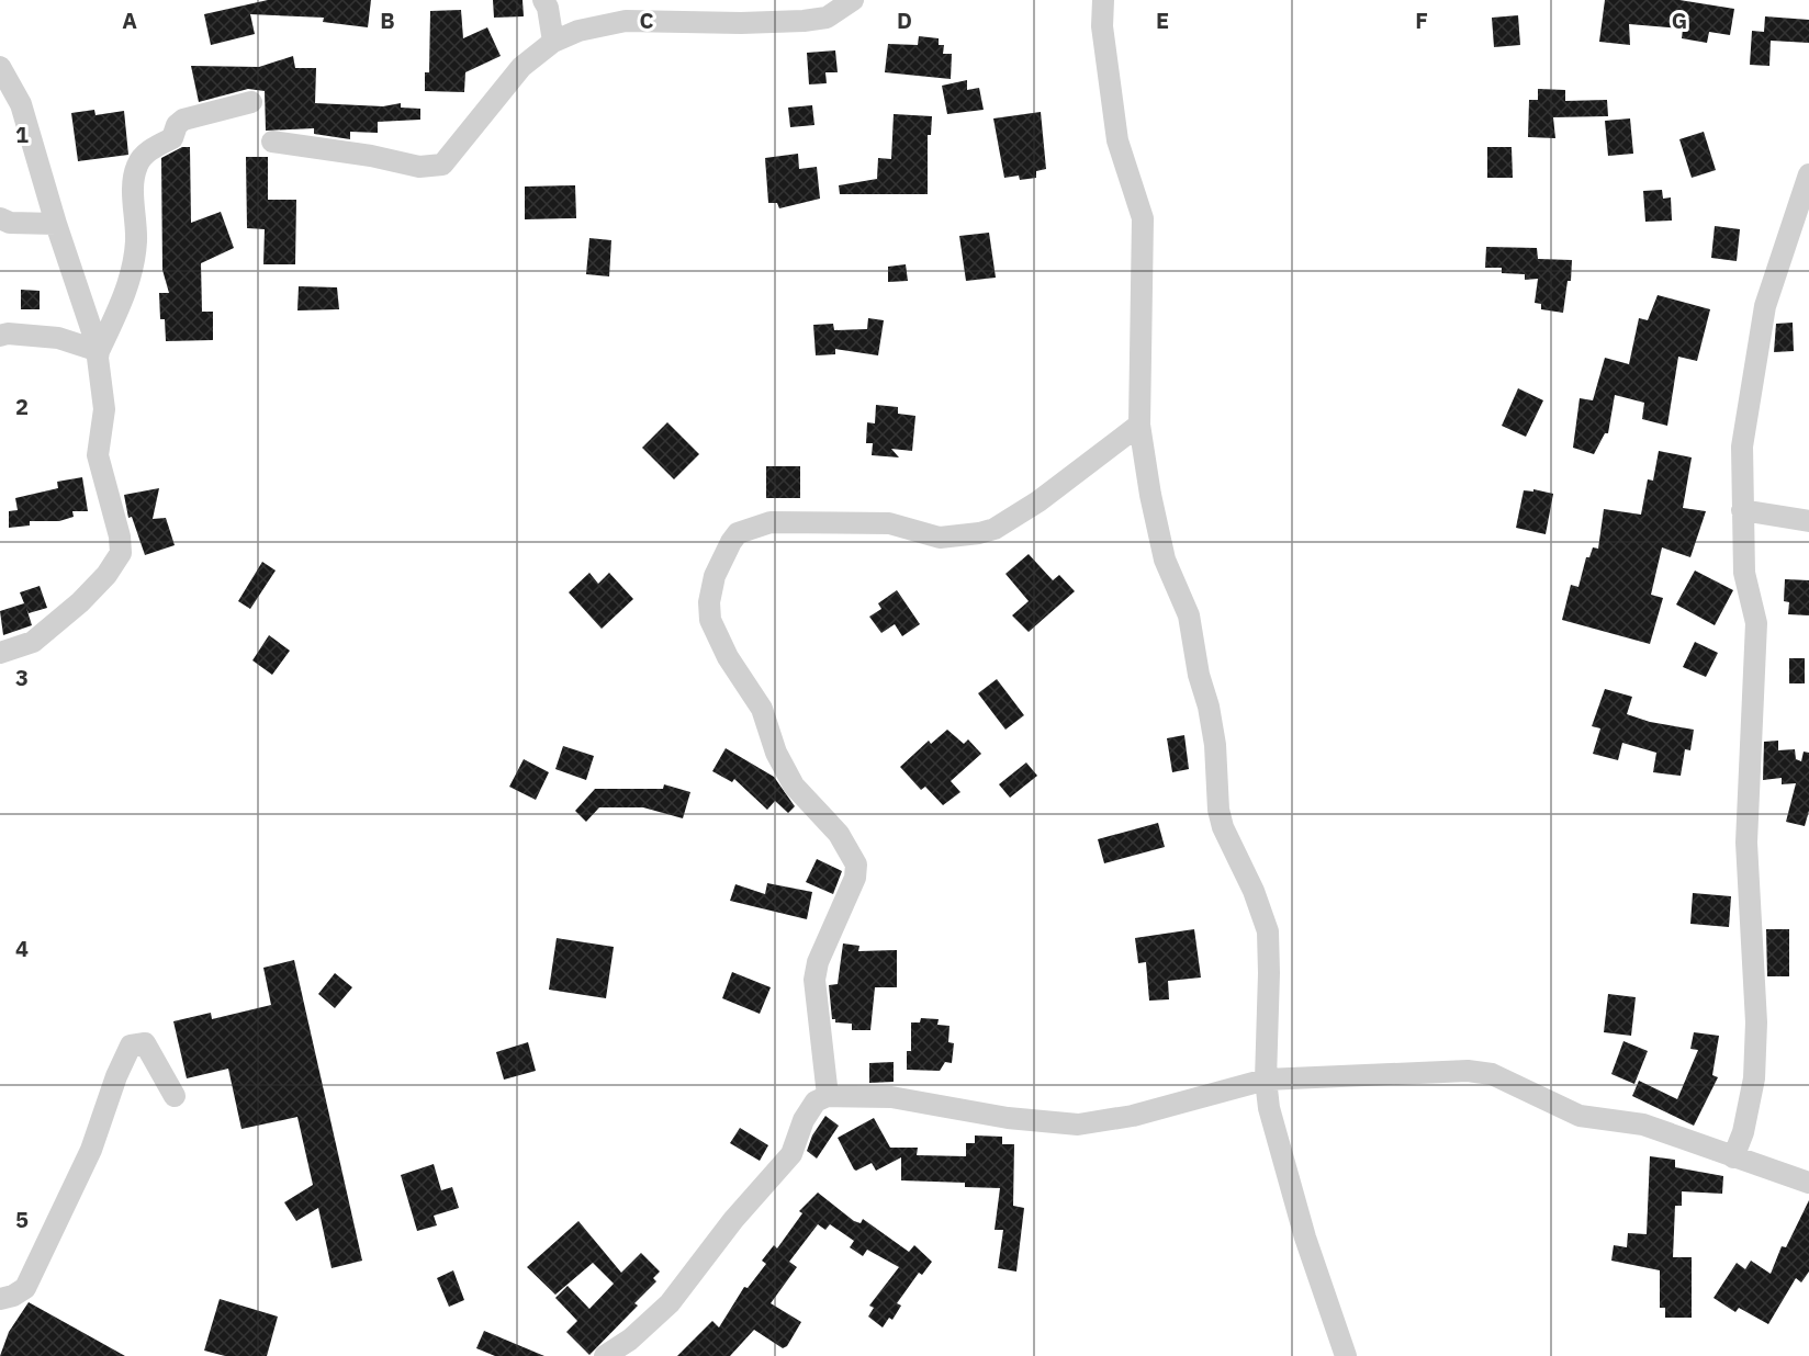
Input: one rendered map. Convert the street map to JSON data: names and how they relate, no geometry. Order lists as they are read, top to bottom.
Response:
{
  "grid": {
    "columns": [
      "A",
      "B",
      "C",
      "D",
      "E",
      "F",
      "G"
    ],
    "rows": [
      "1",
      "2",
      "3",
      "4",
      "5"
    ]
  }
}
